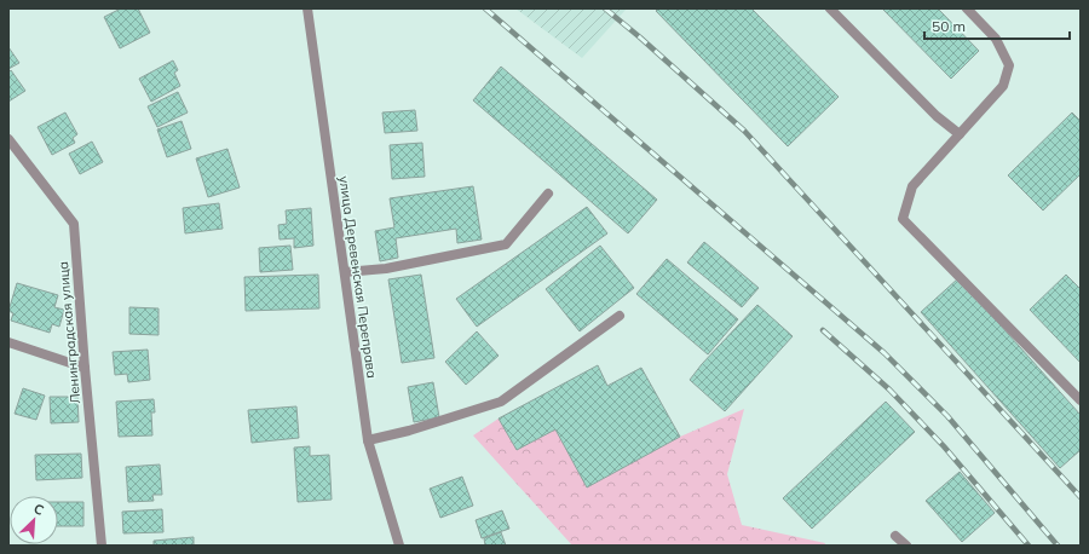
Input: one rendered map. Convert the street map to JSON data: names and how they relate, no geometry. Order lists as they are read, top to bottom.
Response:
{
  "streets": {
    "street": ["улица Деревенская Переправа", "Ленинградская улица"]
  },
  "scale_bar": "50 m",
  "north": "top right"
}
